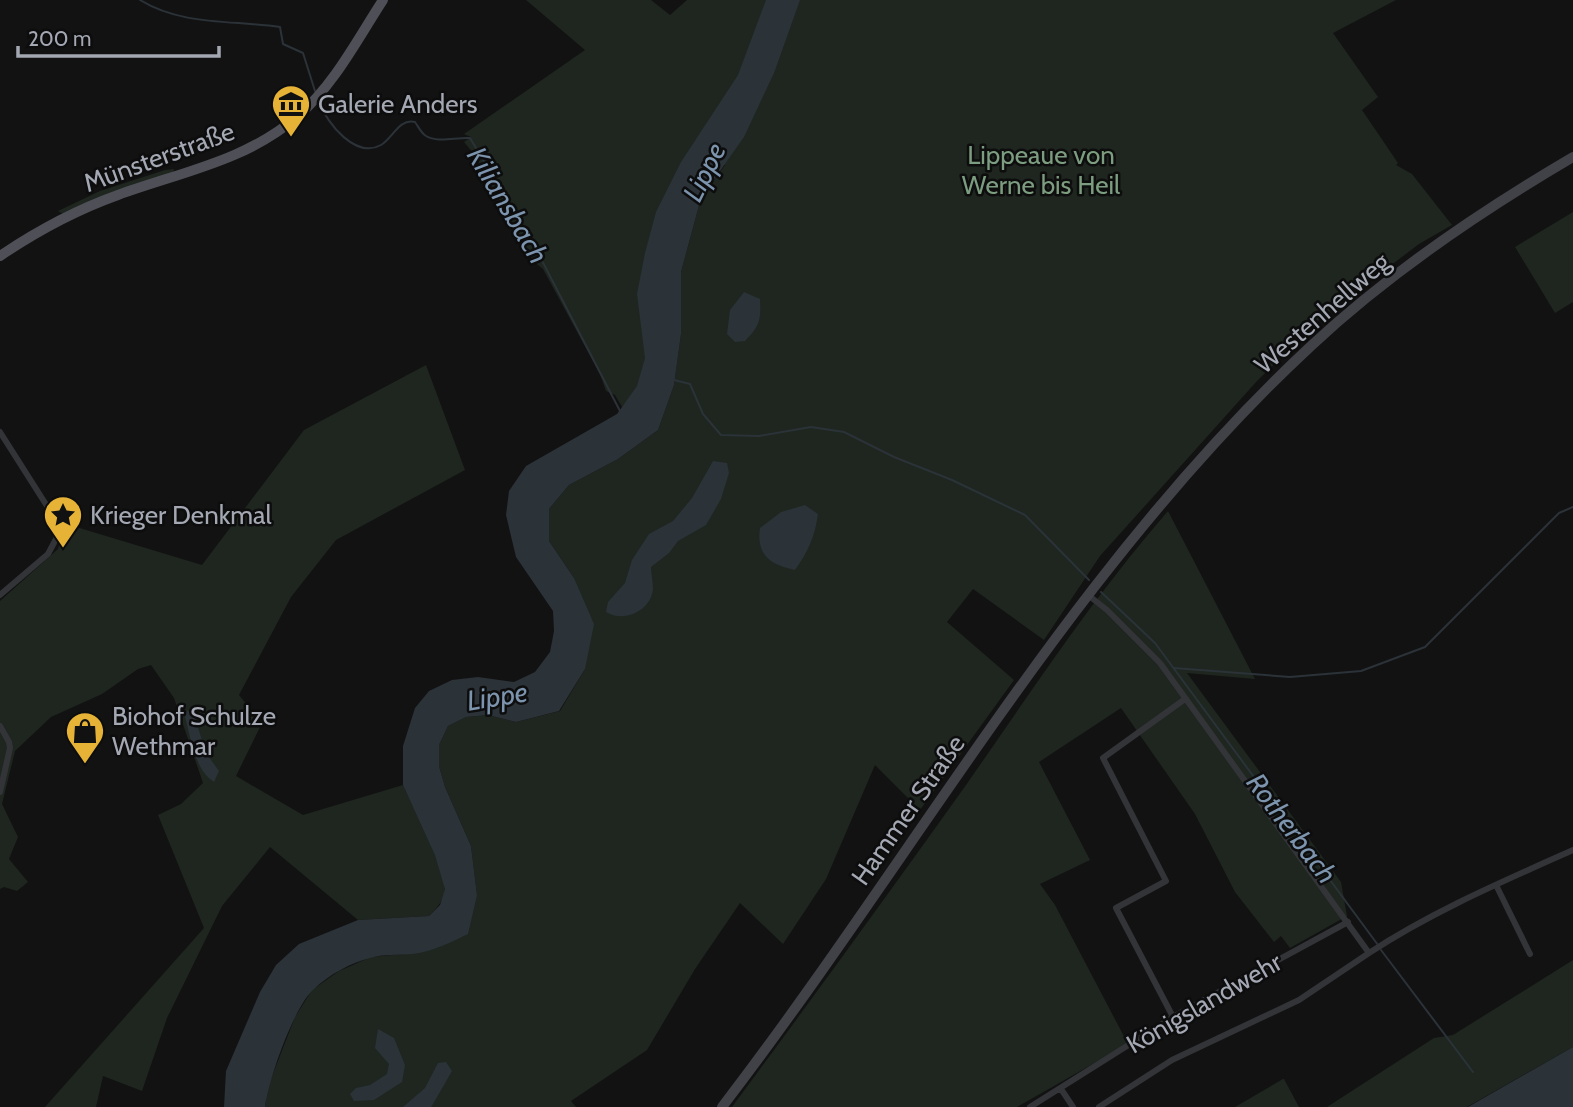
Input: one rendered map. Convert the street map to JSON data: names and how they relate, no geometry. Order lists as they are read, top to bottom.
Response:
{
  "streets": {
    "main road": ["Münsterstraße", "Westenhellweg", "Hammer Straße"],
    "street": ["Königslandwehr"]
  },
  "crossings": [
    ["Westenhellweg", "Hammer Straße"]
  ],
  "water": ["Lippe", "Kiliansbach", "Rotherbach"],
  "parks": ["Lippeaue von Werne bis Heil"],
  "places": {
    "museum": ["Galerie Anders"],
    "place": ["Krieger Denkmal"],
    "shop": ["Biohof Schulze Wethmar"]
  },
  "scale_bar": "200 m"
}
